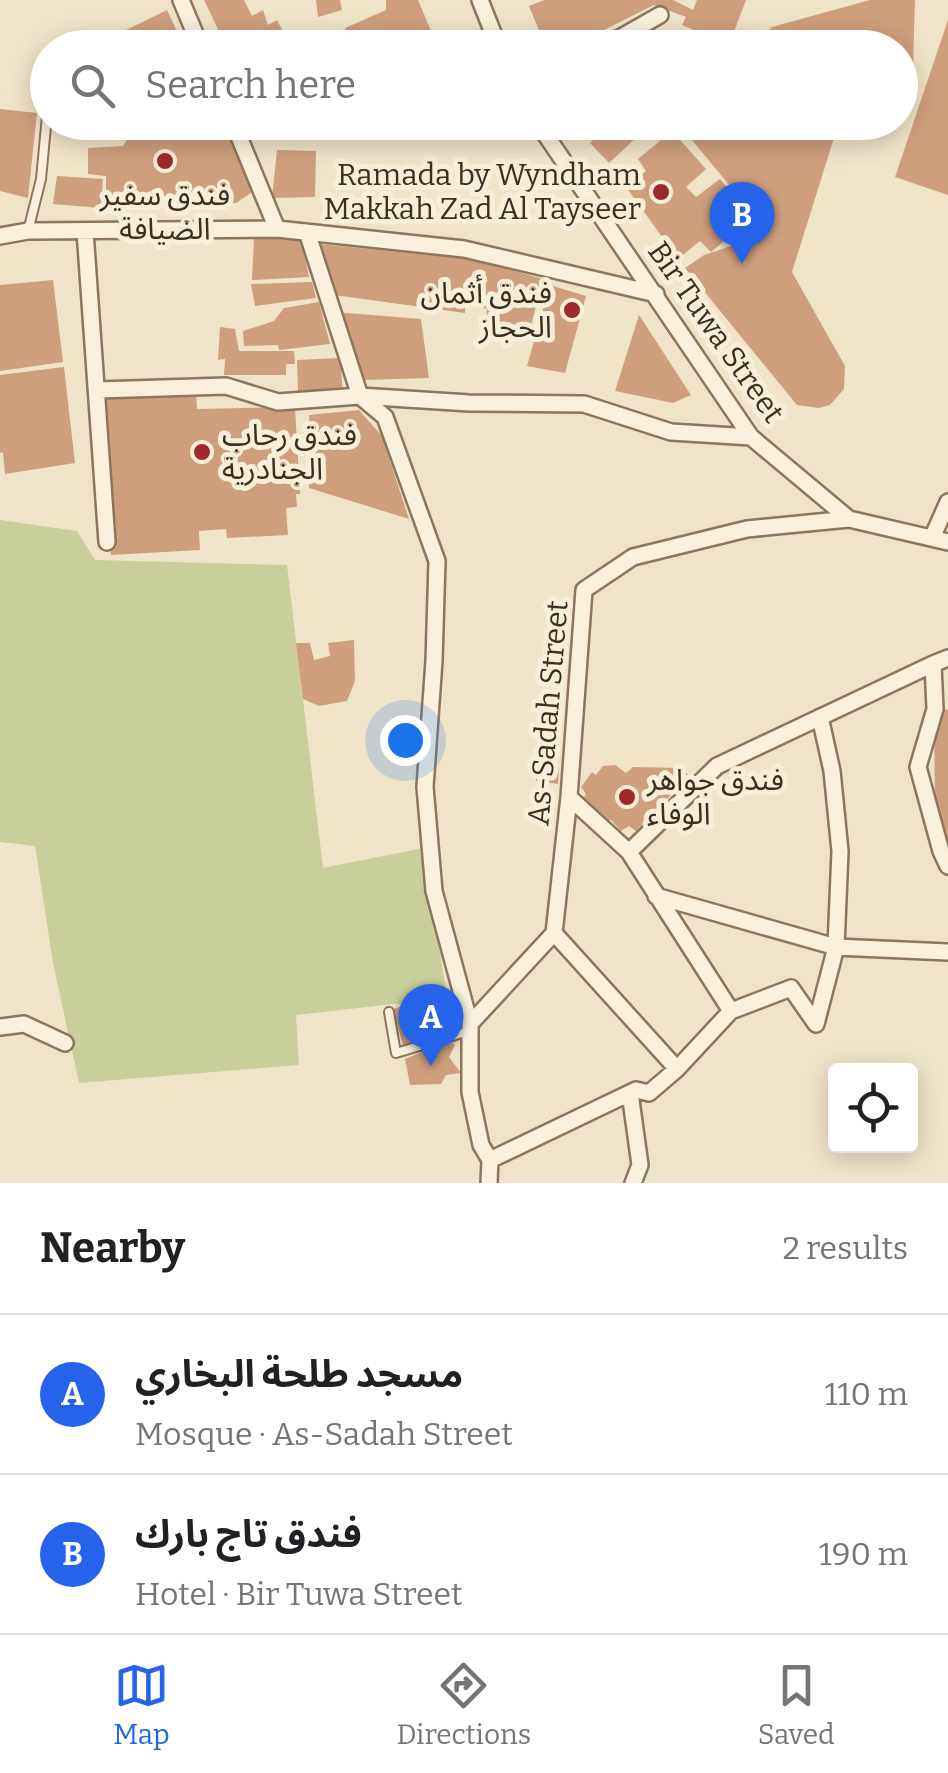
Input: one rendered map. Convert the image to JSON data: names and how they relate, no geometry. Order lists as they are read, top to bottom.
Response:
{
  "streets": {
    "street": ["Bir Tuwa Street", "As-Sadah Street"]
  },
  "crossings": [
    ["Bir Tuwa Street", "As-Sadah Street"]
  ],
  "places": [
    "فندق سفير الضيافة",
    "Ramada by Wyndham Makkah Zad Al Tayseer",
    "فندق أثمان الحجاز",
    "فندق رحاب الجنادرية",
    "فندق جواهر الوفاء"
  ],
  "page": {
    "search": "Search here",
    "pins": ["B", "A"],
    "heading": ["Nearby", "2 results"],
    "list": [
      {
        "mark": "A",
        "name": "مسجد طلحة البخاري",
        "note": "Mosque · As-Sadah Street",
        "value": "110 m"
      },
      {
        "mark": "B",
        "name": "فندق تاج بارك",
        "note": "Hotel · Bir Tuwa Street",
        "value": "190 m"
      }
    ],
    "nav": ["Map", "Directions", "Saved"]
  }
}
